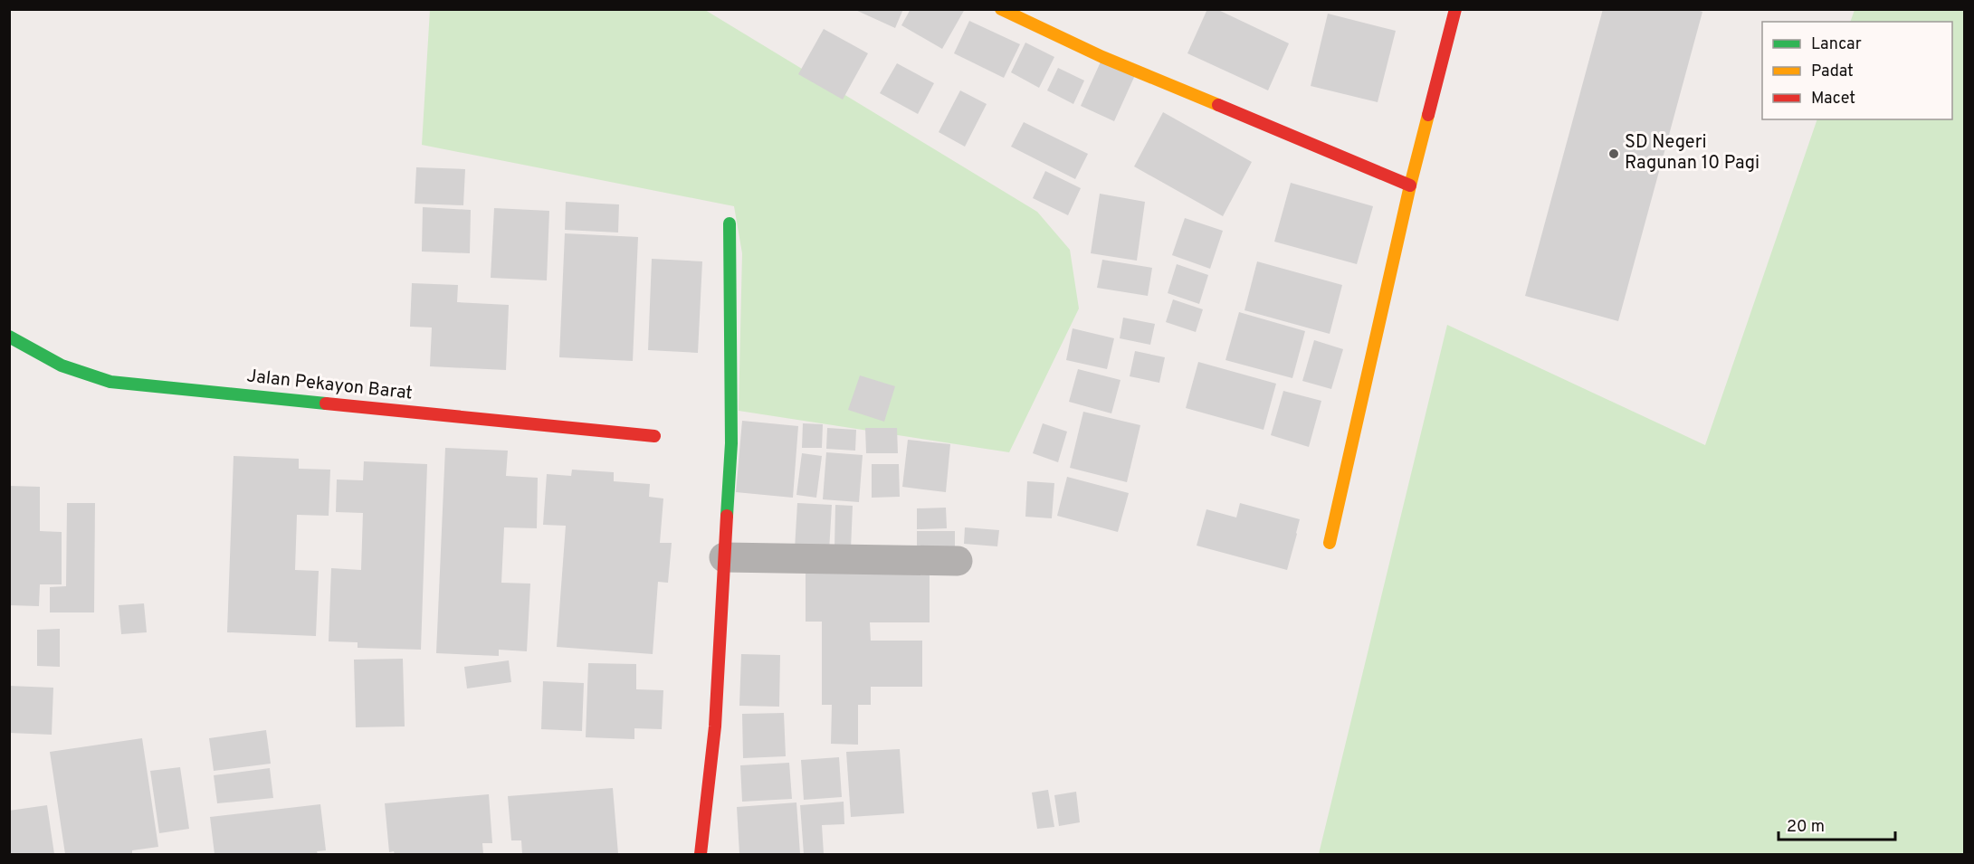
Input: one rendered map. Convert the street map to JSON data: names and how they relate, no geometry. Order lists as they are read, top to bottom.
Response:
{
  "streets": {
    "street": ["Jalan Pekayon Barat"]
  },
  "places": ["SD Negeri Ragunan 10 Pagi"],
  "legend": ["Lancar", "Padat", "Macet"],
  "scale_bar": "20 m"
}
